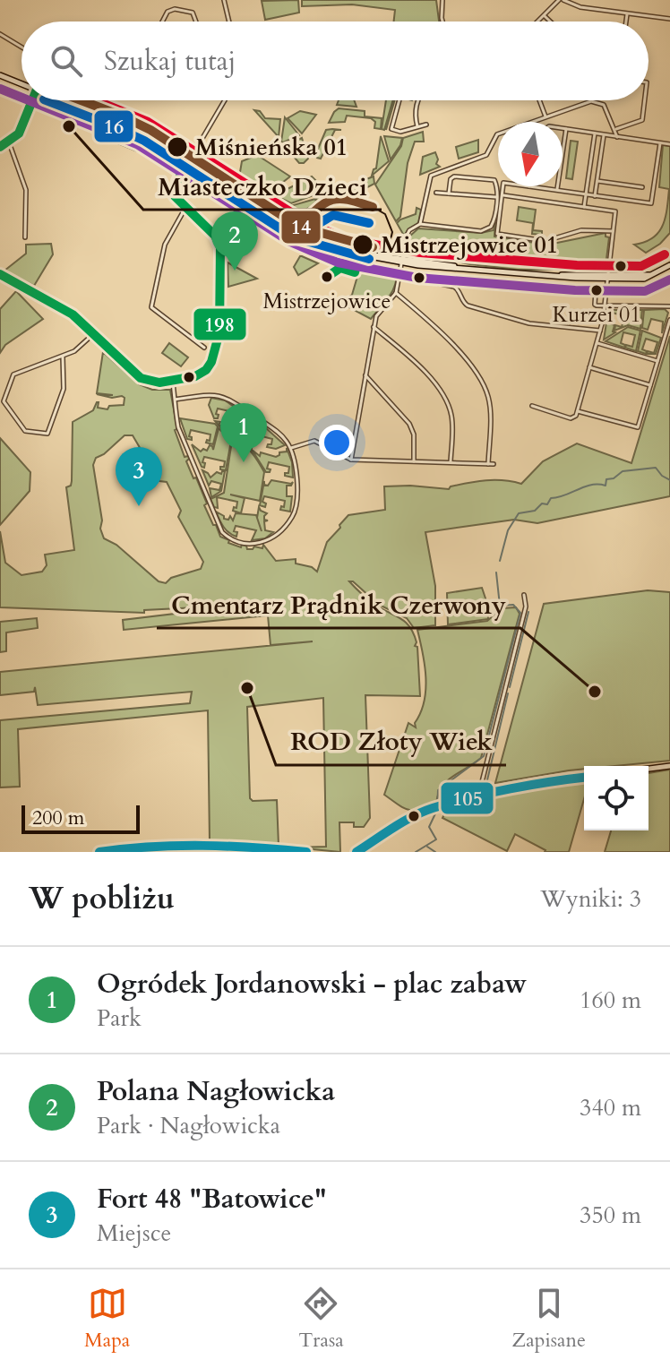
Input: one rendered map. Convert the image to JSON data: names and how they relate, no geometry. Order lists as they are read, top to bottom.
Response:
{
  "places": [
    "Miasteczko Dzieci",
    "Miśnieńska 01",
    "Mistrzejowice 01",
    "Mistrzejowice",
    "Kurzei 01",
    "ROD Złoty Wiek",
    "Cmentarz Prądnik Czerwony"
  ],
  "lines": [
    "transit line 14",
    "transit line 16",
    "transit line 198",
    "transit line 105"
  ],
  "scale_bar": "200 m",
  "north": "bottom",
  "page": {
    "search": "Szukaj tutaj",
    "pins": ["2", "1", "3"],
    "scale": "200 m",
    "heading": ["W pobliżu", "Wyniki: 3"],
    "list": [
      {
        "mark": "1",
        "name": "Ogródek Jordanowski - plac zabaw",
        "note": "Park",
        "value": "160 m"
      },
      {
        "mark": "2",
        "name": "Polana Nagłowicka",
        "note": "Park · Nagłowicka",
        "value": "340 m"
      },
      {
        "mark": "3",
        "name": "Fort 48 \"Batowice\"",
        "note": "Miejsce",
        "value": "350 m"
      }
    ],
    "nav": ["Mapa", "Trasa", "Zapisane"]
  }
}
